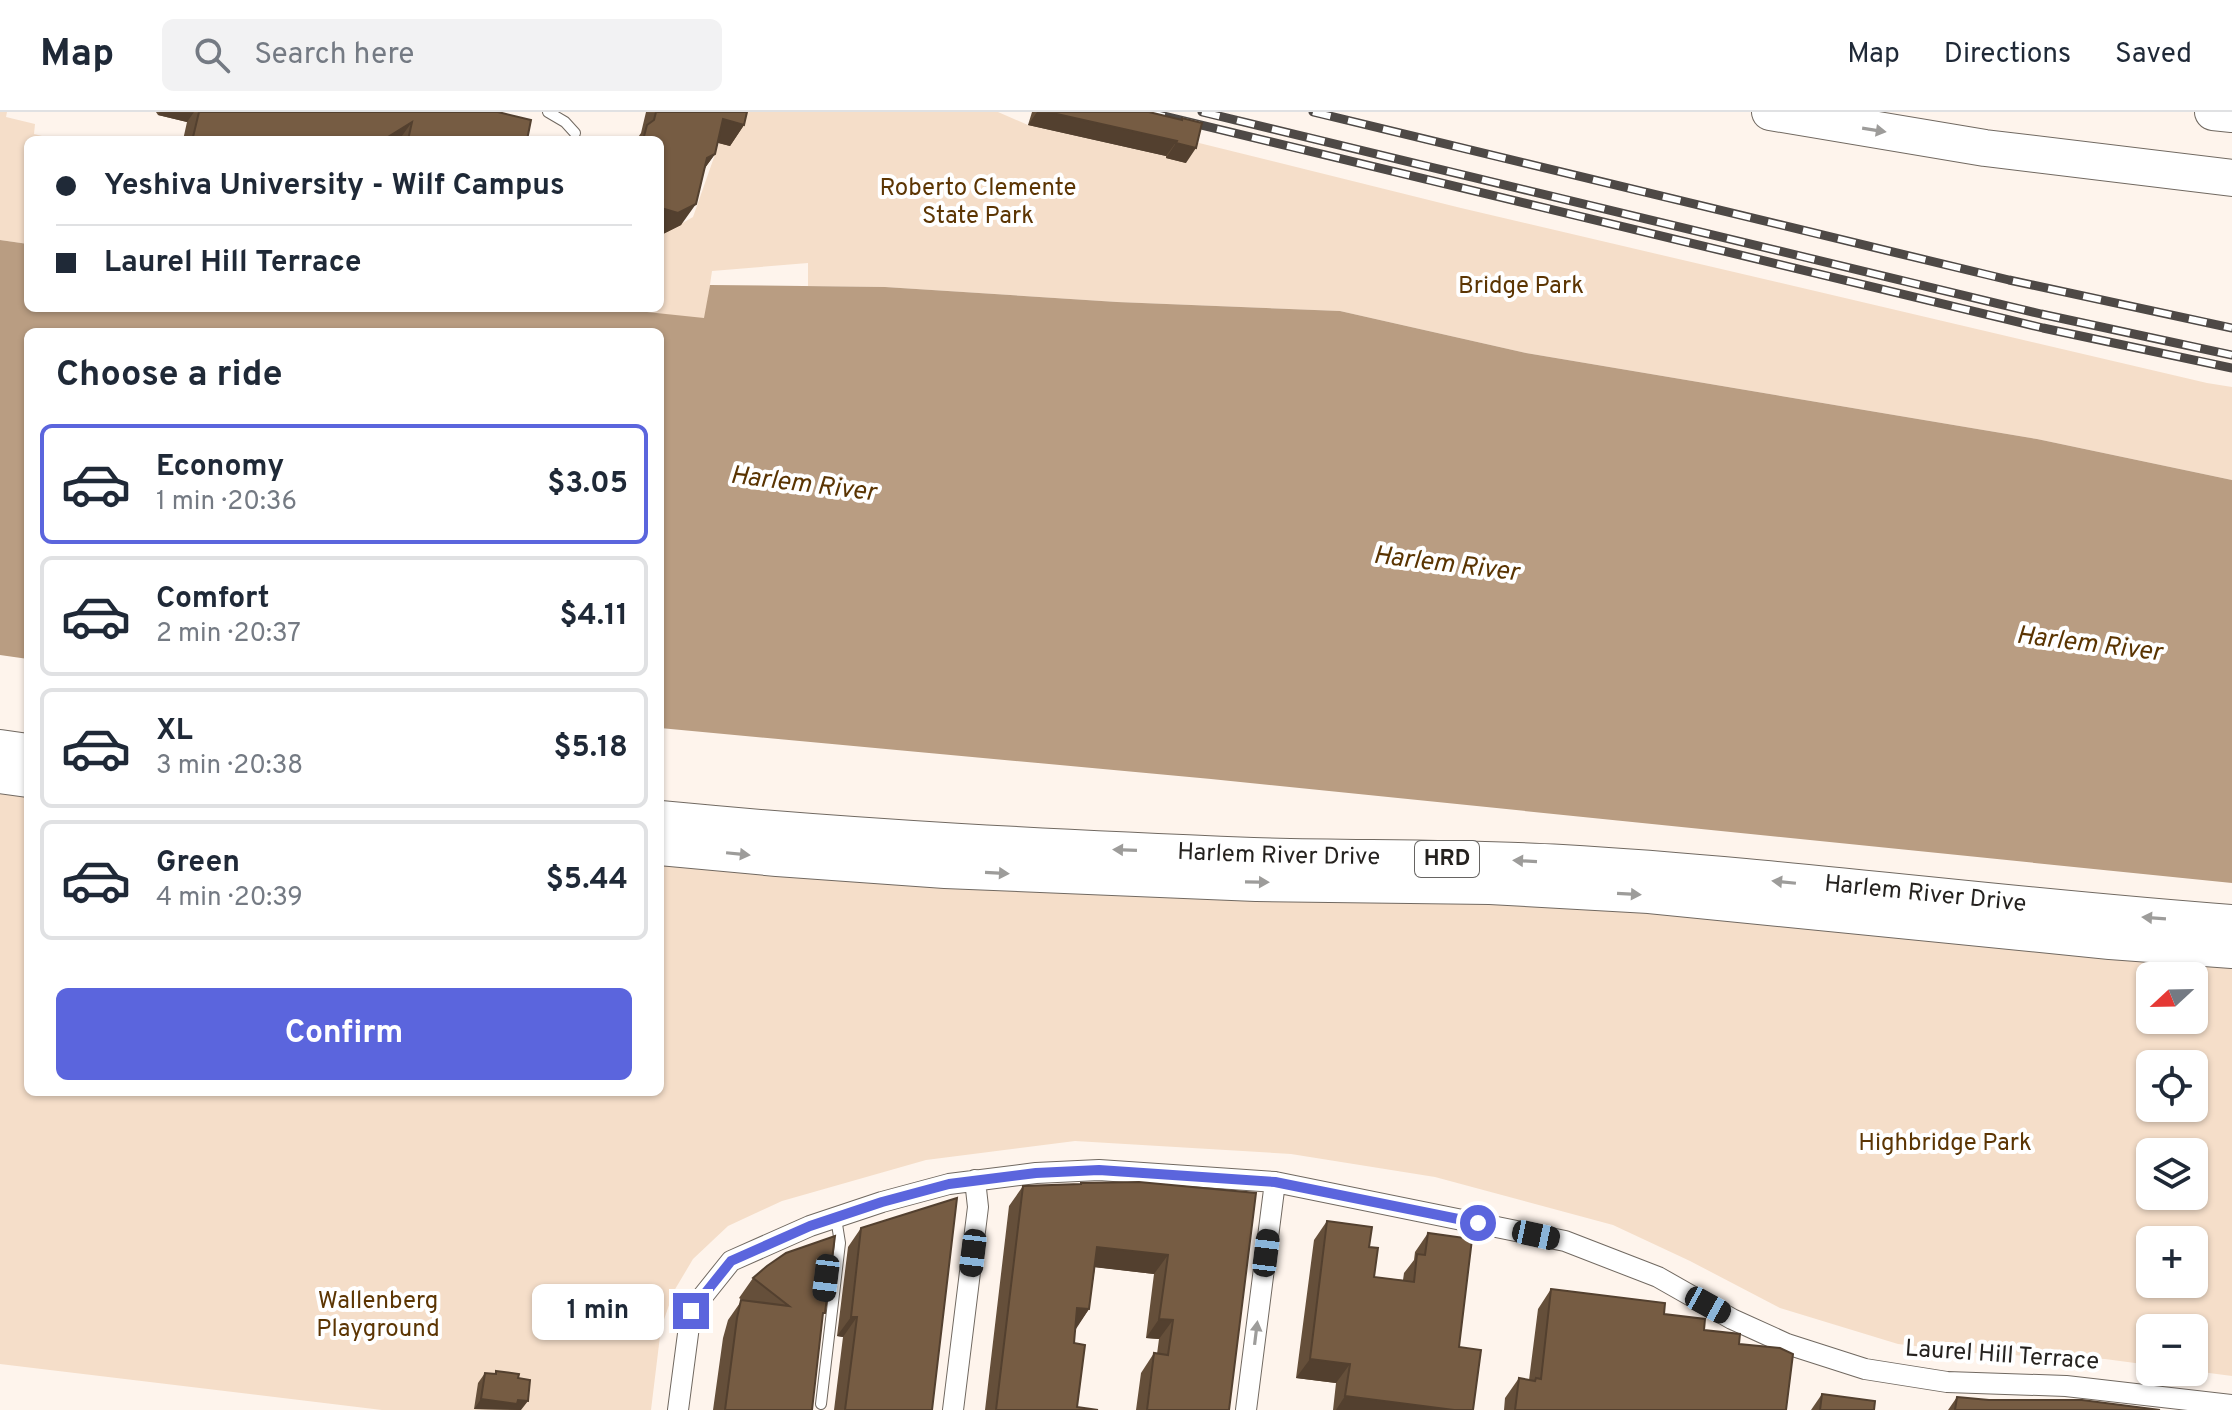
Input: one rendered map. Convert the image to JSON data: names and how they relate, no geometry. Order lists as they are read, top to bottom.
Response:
{
  "streets": {
    "highway": ["Harlem River Drive", "HRD"],
    "street": ["Laurel Hill Terrace"]
  },
  "water": ["Harlem River"],
  "parks": [
    "Roberto Clemente State Park",
    "Bridge Park",
    "Highbridge Park",
    "Wallenberg Playground"
  ],
  "north": "left",
  "page": {
    "header": "Map",
    "search": "Search here",
    "nav": ["Map", "Directions", "Saved"],
    "banner": ["Yeshiva University - Wilf Campus", "Laurel Hill Terrace"],
    "heading": "Choose a ride",
    "list": [
      {
        "name": "Economy",
        "note": "1 min · 20:36",
        "value": "$3.05"
      },
      {
        "name": "Comfort",
        "note": "2 min · 20:37",
        "value": "$4.11"
      },
      {
        "name": "XL",
        "note": "3 min · 20:38",
        "value": "$5.18"
      },
      {
        "name": "Green",
        "note": "4 min · 20:39",
        "value": "$5.44"
      }
    ],
    "map_buttons": ["+", "−"],
    "buttons": "Confirm",
    "bubble": "1 min"
  }
}
